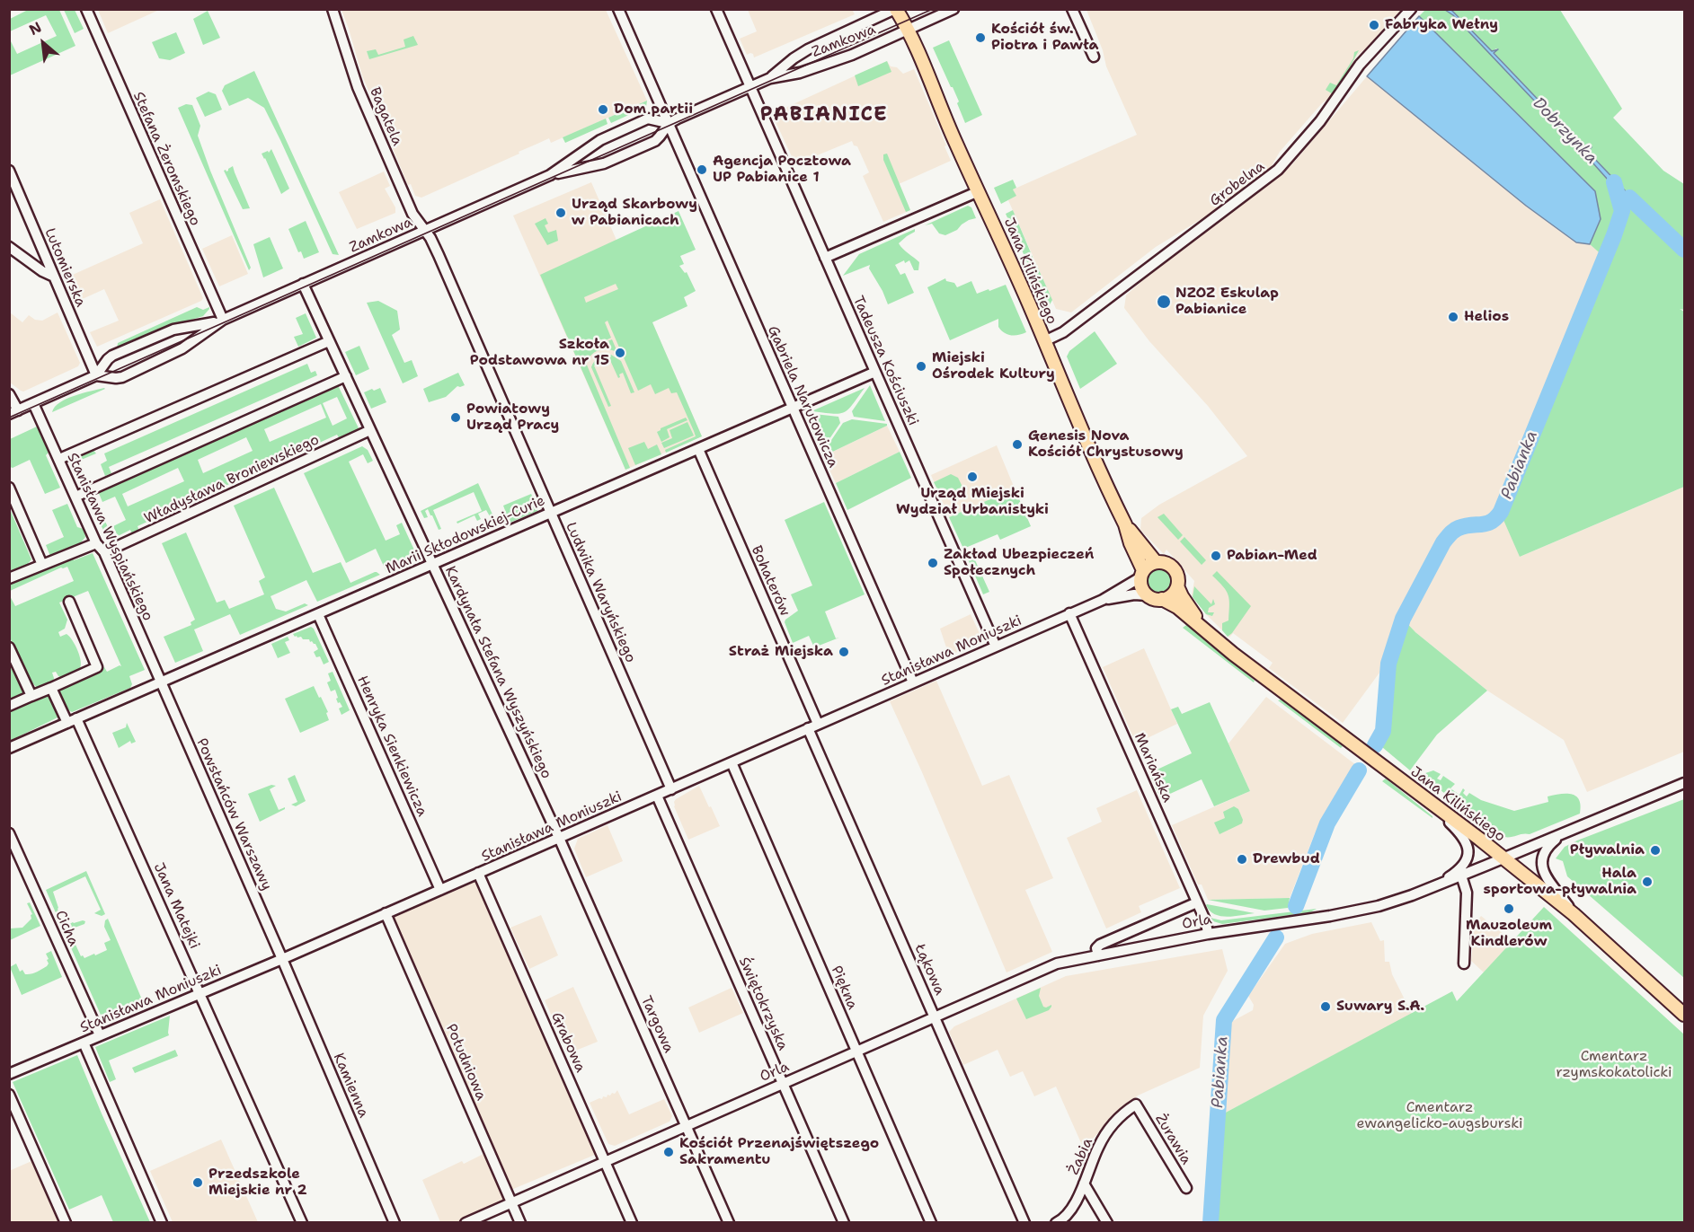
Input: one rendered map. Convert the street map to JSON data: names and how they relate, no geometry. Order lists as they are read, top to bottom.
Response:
{
  "streets": {
    "main road": ["Jana Kilińskiego"],
    "street": [
      "Zamkowa",
      "Bagatela",
      "Stefana Żeromskiego",
      "Grobelna",
      "Lutomierska",
      "Tadeusza Kościuszki",
      "Gabriela Narutowicza",
      "Władysława Broniewskiego",
      "Marii Skłodowskiej-Curie",
      "Stanisława Wyspiańskiego",
      "Bohaterów",
      "Ludwika Waryńskiego",
      "Stanisława Moniuszki",
      "Kardynała Stefana Wyszyńskiego",
      "Henryka Sienkiewicza",
      "Mariańska",
      "Powstańców Warszawy",
      "Jana Matejki",
      "Orla",
      "Cicha",
      "Łąkowa",
      "Piękna",
      "Świętokrzyska",
      "Targowa",
      "Grabowa",
      "Południowa",
      "Kamienna",
      "Żurawia",
      "Żabia"
    ]
  },
  "crossings": [
    ["Zamkowa", "Bagatela"],
    ["Zamkowa", "Stefana Żeromskiego"],
    ["Zamkowa", "Lutomierska"],
    ["Zamkowa", "Jana Kilińskiego"],
    ["Zamkowa", "Tadeusza Kościuszki"],
    ["Zamkowa", "Gabriela Narutowicza"],
    ["Zamkowa", "Stanisława Wyspiańskiego"],
    ["Zamkowa", "Ludwika Waryńskiego"],
    ["Zamkowa", "Kardynała Stefana Wyszyńskiego"],
    ["Bagatela", "Ludwika Waryńskiego"],
    ["Grobelna", "Jana Kilińskiego"],
    ["Jana Kilińskiego", "Stanisława Moniuszki"],
    ["Tadeusza Kościuszki", "Marii Skłodowskiej-Curie"],
    ["Tadeusza Kościuszki", "Stanisława Moniuszki"],
    ["Gabriela Narutowicza", "Marii Skłodowskiej-Curie"],
    ["Gabriela Narutowicza", "Stanisława Moniuszki"],
    ["Władysława Broniewskiego", "Stanisława Wyspiańskiego"],
    ["Władysława Broniewskiego", "Kardynała Stefana Wyszyńskiego"],
    ["Marii Skłodowskiej-Curie", "Stanisława Wyspiańskiego"],
    ["Marii Skłodowskiej-Curie", "Bohaterów"],
    ["Marii Skłodowskiej-Curie", "Ludwika Waryńskiego"],
    ["Marii Skłodowskiej-Curie", "Kardynała Stefana Wyszyńskiego"],
    ["Marii Skłodowskiej-Curie", "Henryka Sienkiewicza"],
    ["Marii Skłodowskiej-Curie", "Powstańców Warszawy"],
    ["Marii Skłodowskiej-Curie", "Jana Matejki"],
    ["Stanisława Wyspiańskiego", "Powstańców Warszawy"],
    ["Bohaterów", "Stanisława Moniuszki"],
    ["Ludwika Waryńskiego", "Stanisława Moniuszki"],
    ["Stanisława Moniuszki", "Kardynała Stefana Wyszyńskiego"],
    ["Stanisława Moniuszki", "Henryka Sienkiewicza"],
    ["Stanisława Moniuszki", "Mariańska"],
    ["Stanisława Moniuszki", "Powstańców Warszawy"],
    ["Stanisława Moniuszki", "Jana Matejki"],
    ["Stanisława Moniuszki", "Cicha"],
    ["Stanisława Moniuszki", "Łąkowa"],
    ["Stanisława Moniuszki", "Piękna"],
    ["Stanisława Moniuszki", "Świętokrzyska"],
    ["Stanisława Moniuszki", "Targowa"],
    ["Stanisława Moniuszki", "Grabowa"],
    ["Stanisława Moniuszki", "Południowa"],
    ["Stanisława Moniuszki", "Kamienna"],
    ["Kardynała Stefana Wyszyńskiego", "Targowa"],
    ["Mariańska", "Orla"],
    ["Powstańców Warszawy", "Kamienna"],
    ["Orla", "Łąkowa"],
    ["Orla", "Piękna"],
    ["Orla", "Świętokrzyska"],
    ["Orla", "Targowa"],
    ["Orla", "Grabowa"],
    ["Orla", "Południowa"],
    ["Żurawia", "Żabia"]
  ],
  "districts": ["PABIANICE"],
  "water": ["Dobrzynka", "Pabianka"],
  "parks": ["Cmentarz rzymskokatolicki", "Cmentarz ewangelicko-augsburski"],
  "places": [
    "Fabryka Wełny",
    "Kościół św. Piotra i Pawła",
    "Dom partii",
    "Agencja Pocztowa UP Pabianice 1",
    "Urząd Skarbowy w Pabianicach",
    "NZOZ Eskulap Pabianice",
    "Helios",
    "Szkoła Podstawowa nr 15",
    "Miejski Ośrodek Kultury",
    "Powiatowy Urząd Pracy",
    "Genesis Nova Kościół Chrystusowy",
    "Urząd Miejski Wydział Urbanistyki",
    "Pabian-Med",
    "Zakład Ubezpieczeń Społecznych",
    "Straż Miejska",
    "Pływalnia",
    "Drewbud",
    "Hala sportowa-pływalnia",
    "Mauzoleum Kindlerów",
    "Suwary S.A.",
    "Kościół Przenajświętszego Sakramentu",
    "Przedszkole Miejskie nr 2"
  ],
  "north": "top left"
}
